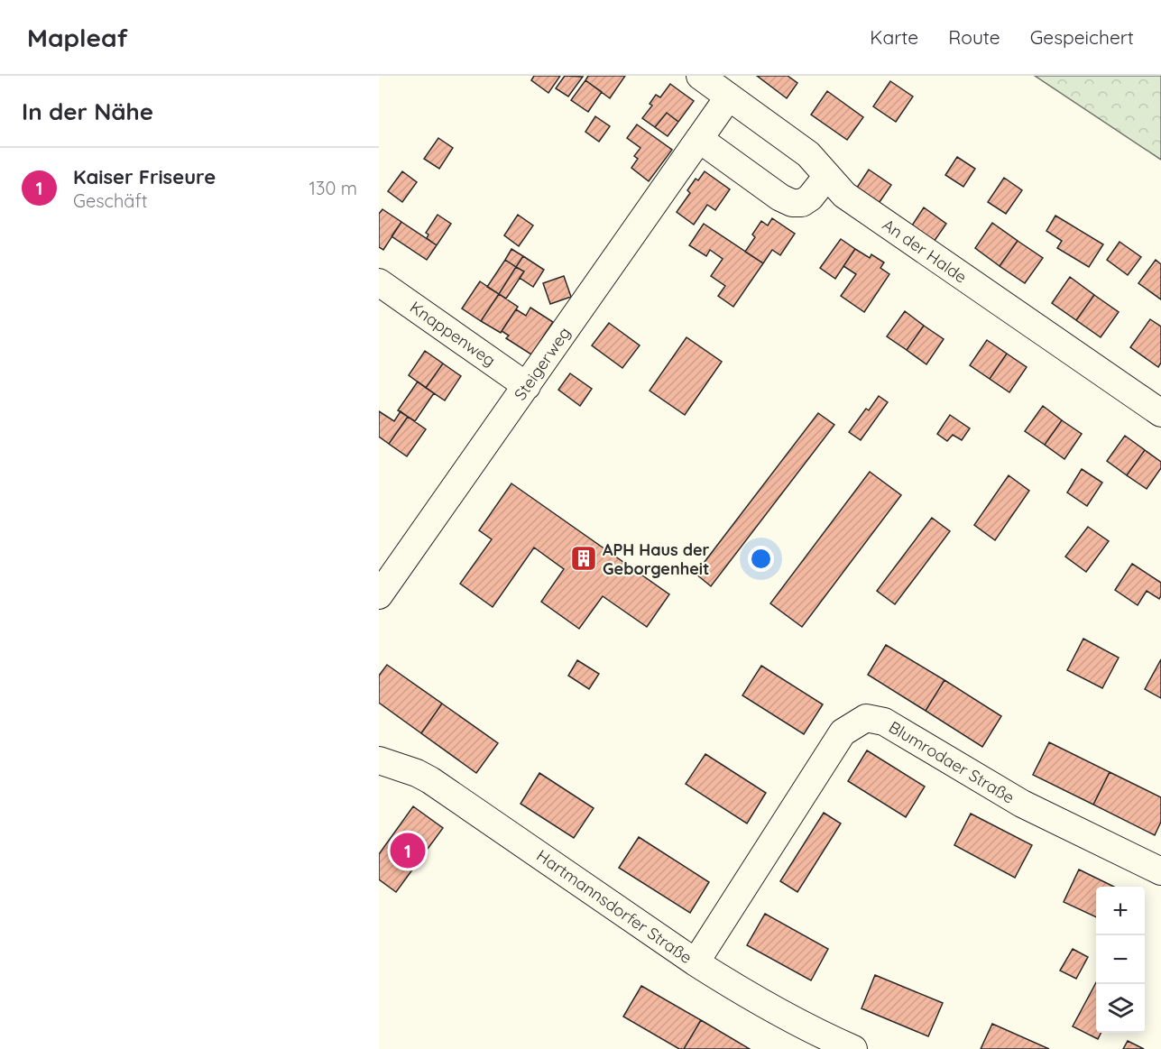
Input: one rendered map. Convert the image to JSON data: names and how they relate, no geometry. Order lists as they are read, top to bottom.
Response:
{
  "streets": {
    "street": [
      "An der Halde",
      "Knappenweg",
      "Steigerweg",
      "Blumrodaer Straße",
      "Hartmannsdorfer Straße"
    ]
  },
  "crossings": [
    ["An der Halde", "Steigerweg"],
    ["Knappenweg", "Steigerweg"],
    ["Blumrodaer Straße", "Hartmannsdorfer Straße"]
  ],
  "places": {
    "building": ["APH Haus der Geborgenheit"]
  },
  "page": {
    "header": "Mapleaf",
    "nav": ["Karte", "Route", "Gespeichert"],
    "heading": "In der Nähe",
    "list": [
      {
        "mark": "1",
        "name": "Kaiser Friseure",
        "note": "Geschäft",
        "value": "130 m"
      }
    ],
    "pins": "1",
    "map_buttons": ["+", "−"]
  }
}
